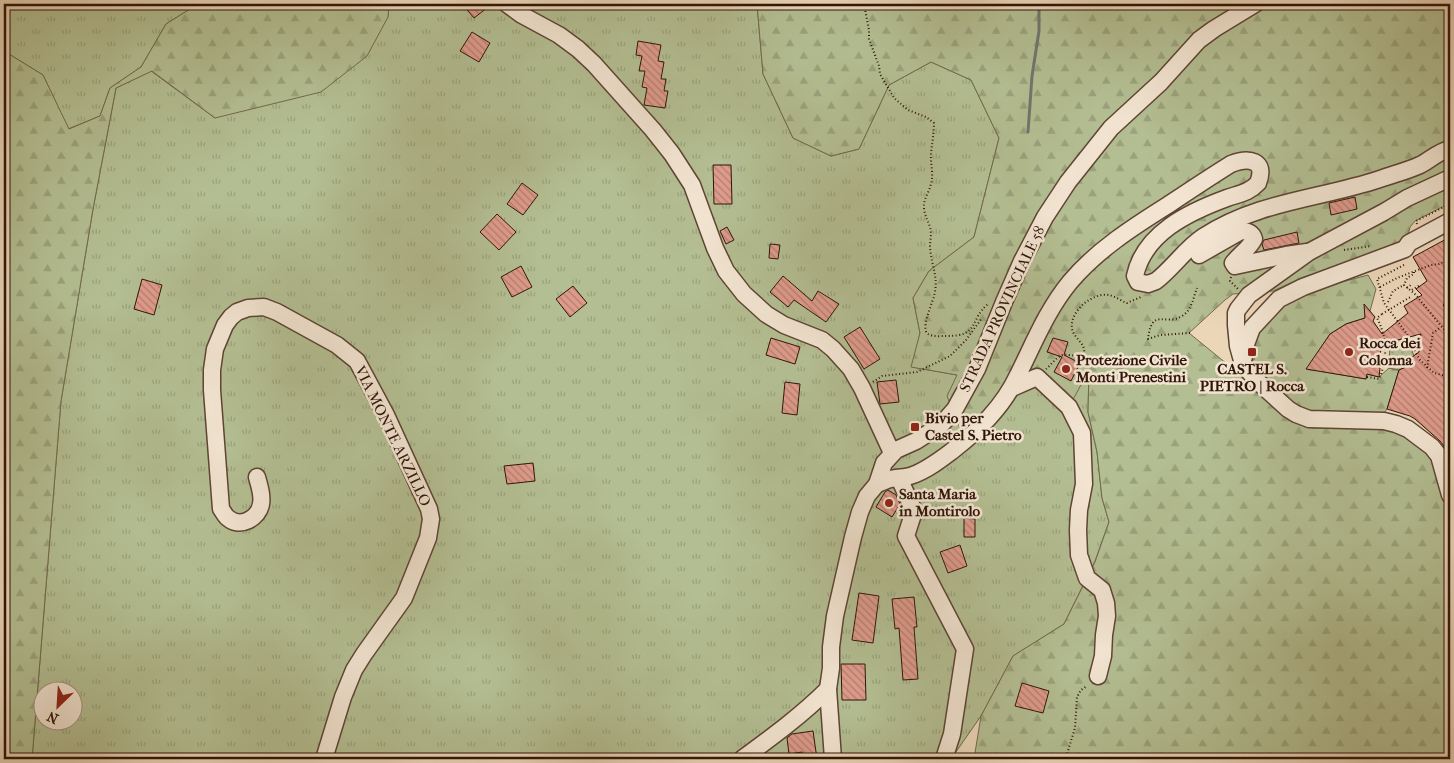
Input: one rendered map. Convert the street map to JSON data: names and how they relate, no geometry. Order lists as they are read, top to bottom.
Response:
{
  "streets": {
    "street": ["STRADA PROVINCIALE 58", "VIA MONTE ARZILLO"]
  },
  "places": {
    "transit": ["CASTEL S. PIETRO | Rocca", "Bivio per Castel S. Pietro"],
    "other": ["Rocca dei Colonna", "Protezione Civile Monti Prenestini", "Santa Maria in Montirolo"]
  },
  "north": "bottom left"
}
